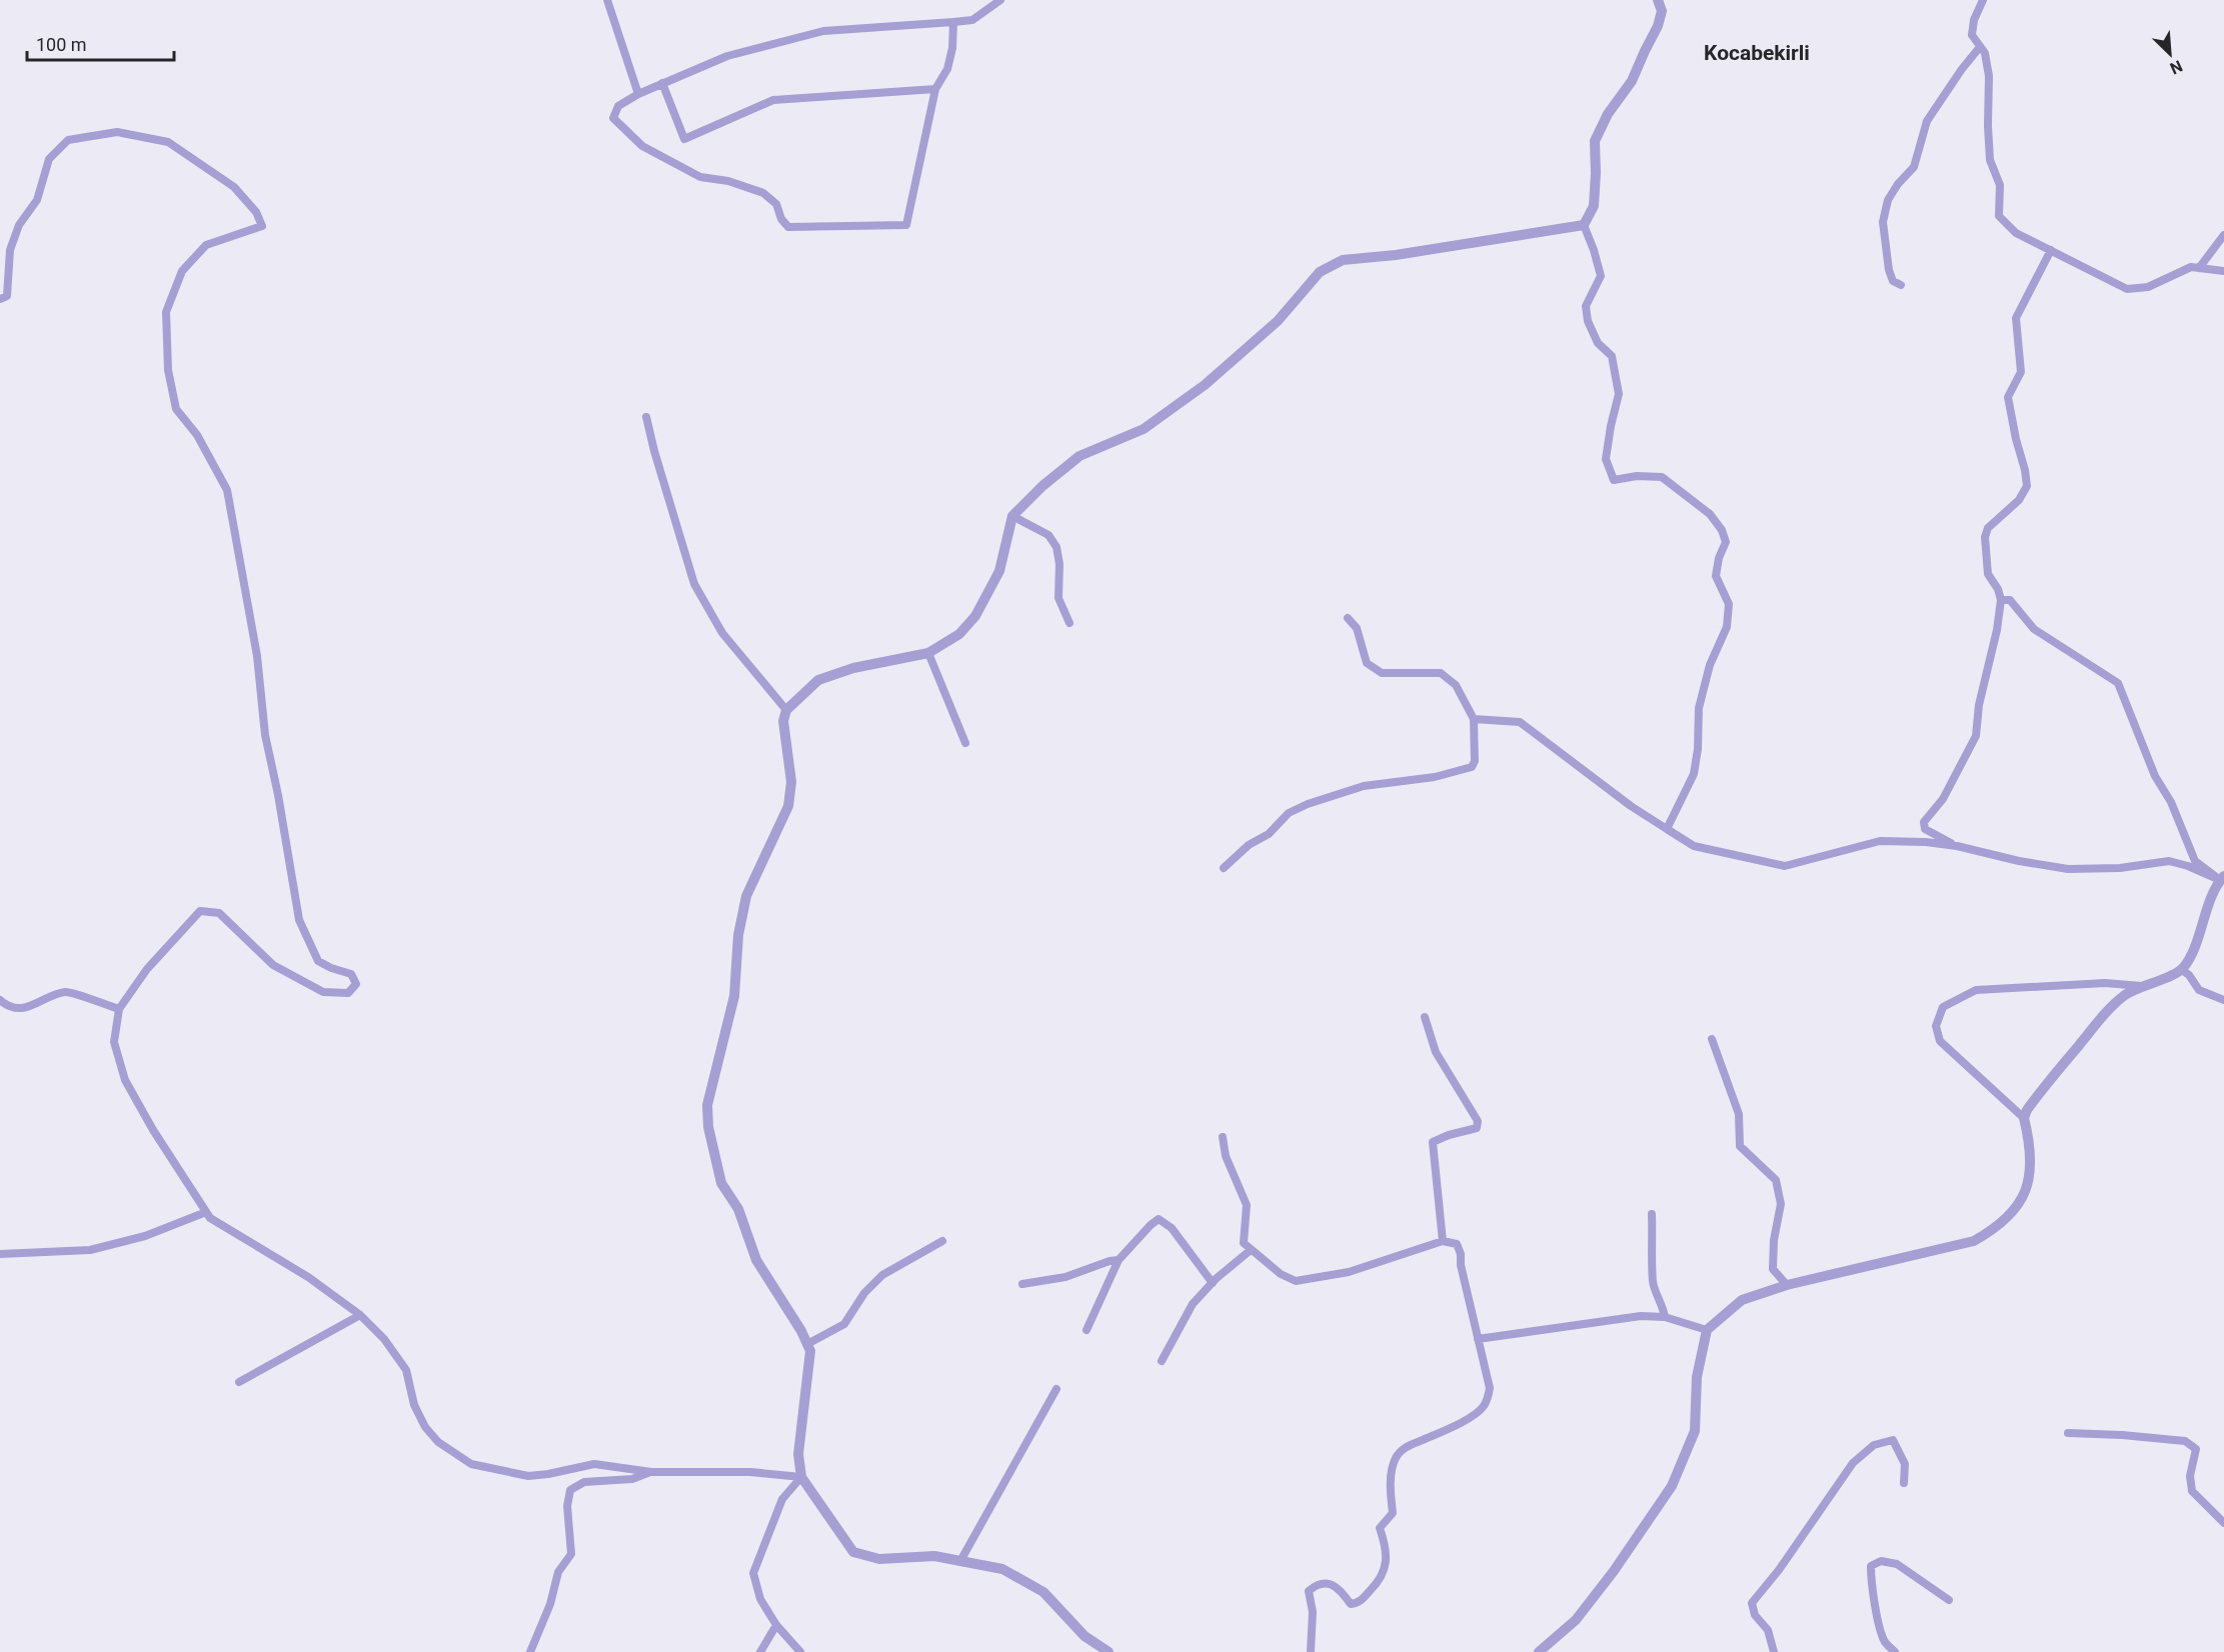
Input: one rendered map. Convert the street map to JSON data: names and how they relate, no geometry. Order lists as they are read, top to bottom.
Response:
{
  "districts": ["Kocabekirli"],
  "scale_bar": "100 m",
  "north": "bottom right"
}
